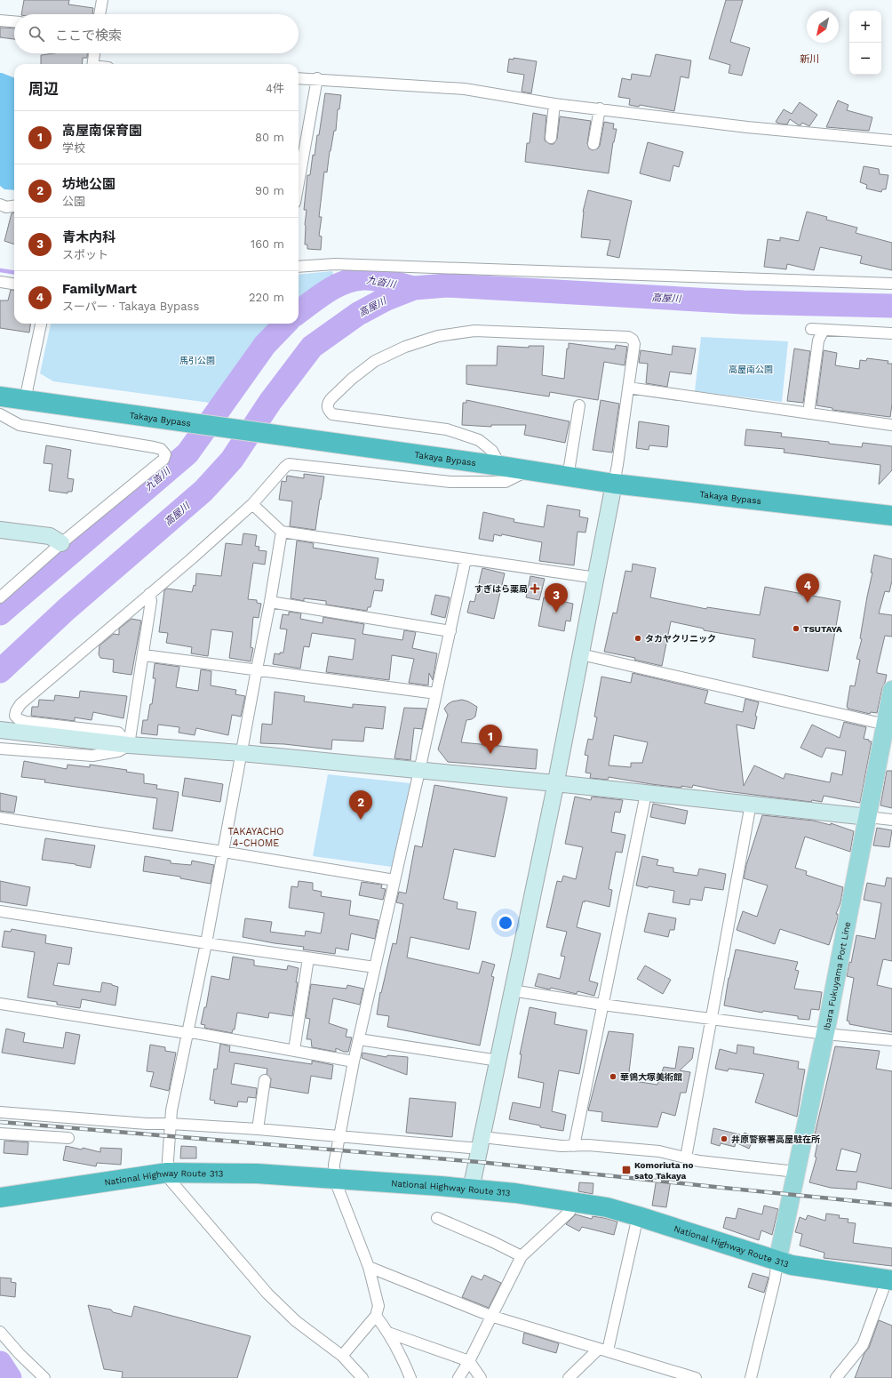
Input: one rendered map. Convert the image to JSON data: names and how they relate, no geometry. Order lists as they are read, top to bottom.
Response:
{
  "streets": {
    "highway": ["Takaya Bypass", "National Highway Route 313"],
    "main road": ["Ibara Fukuyama Port Line"]
  },
  "crossings": [
    ["Ibara Fukuyama Port Line", "National Highway Route 313"]
  ],
  "districts": ["新川", "TAKAYACHO 4-CHOME"],
  "water": ["九沓川", "高屋川"],
  "parks": ["馬引公園", "高屋南公園"],
  "places": {
    "health": ["すぎはら薬局"],
    "other": [
      "TSUTAYA",
      "タカヤクリニック",
      "華鴒大塚美術館",
      "井原警察署高屋駐在所"
    ],
    "transit": ["Komoriuta no sato Takaya"]
  },
  "north": "bottom left",
  "page": {
    "map_buttons": ["+", "−"],
    "search": "ここで検索",
    "heading": ["周辺", "4件"],
    "list": [
      {
        "mark": "1",
        "name": "高屋南保育園",
        "note": "学校",
        "value": "80 m"
      },
      {
        "mark": "2",
        "name": "坊地公園",
        "note": "公園",
        "value": "90 m"
      },
      {
        "mark": "3",
        "name": "青木内科",
        "note": "スポット",
        "value": "160 m"
      },
      {
        "mark": "4",
        "name": "FamilyMart",
        "note": "スーパー · Takaya Bypass",
        "value": "220 m"
      }
    ],
    "pins": [
      "4",
      "3",
      "1",
      "2"
    ]
  }
}
